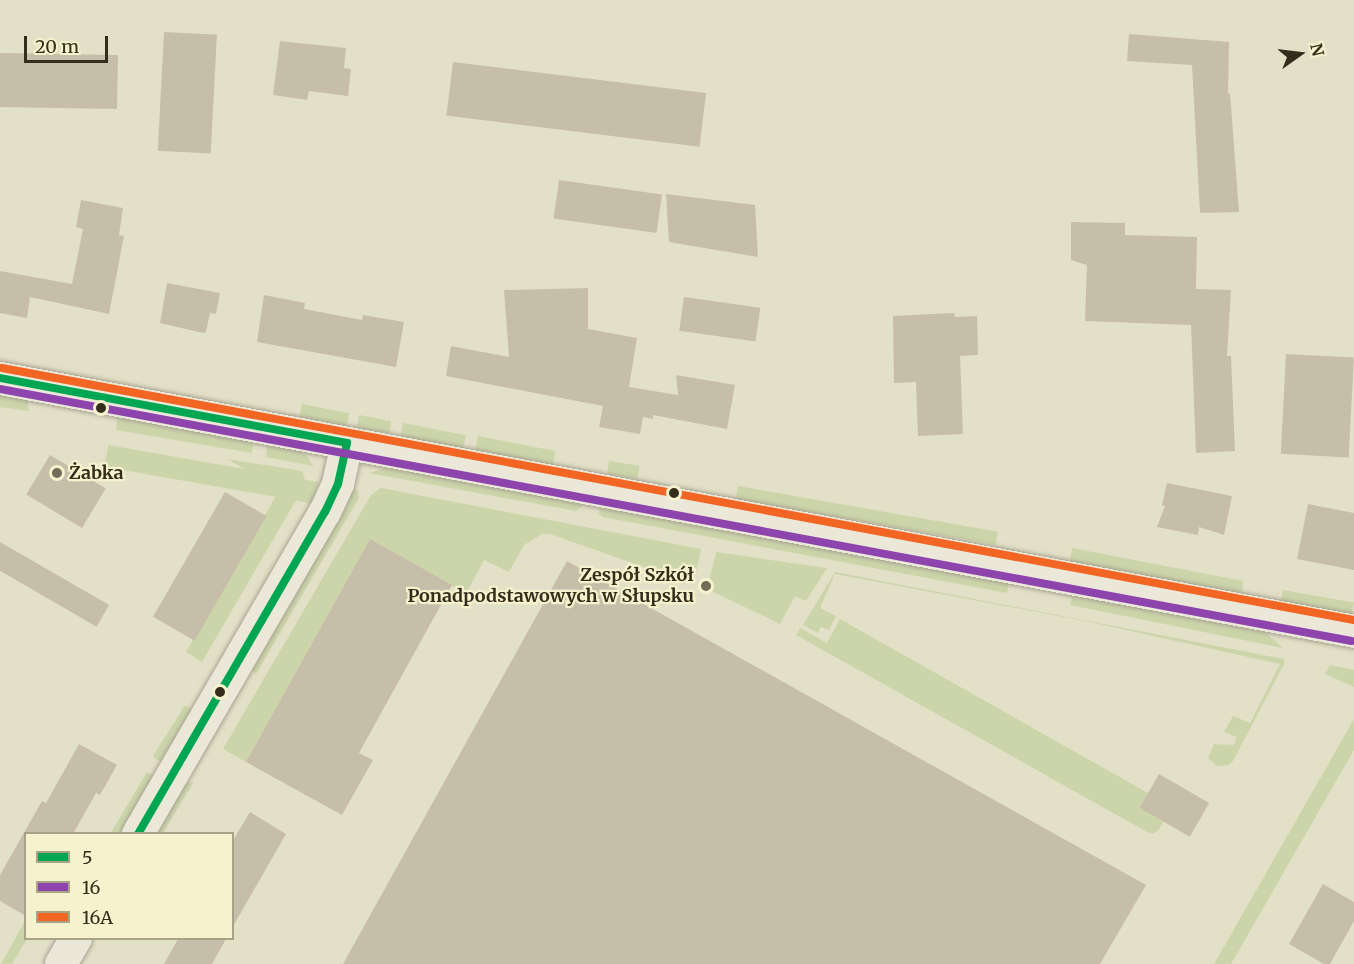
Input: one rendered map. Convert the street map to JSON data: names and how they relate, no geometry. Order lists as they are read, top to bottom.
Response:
{
  "places": ["Żabka", "Zespół Szkół Ponadpodstawowych w Słupsku"],
  "lines": ["transit line 16A", "transit line 5", "transit line 16"],
  "legend": ["5", "16", "16A"],
  "scale_bar": "20 m",
  "north": "right"
}
